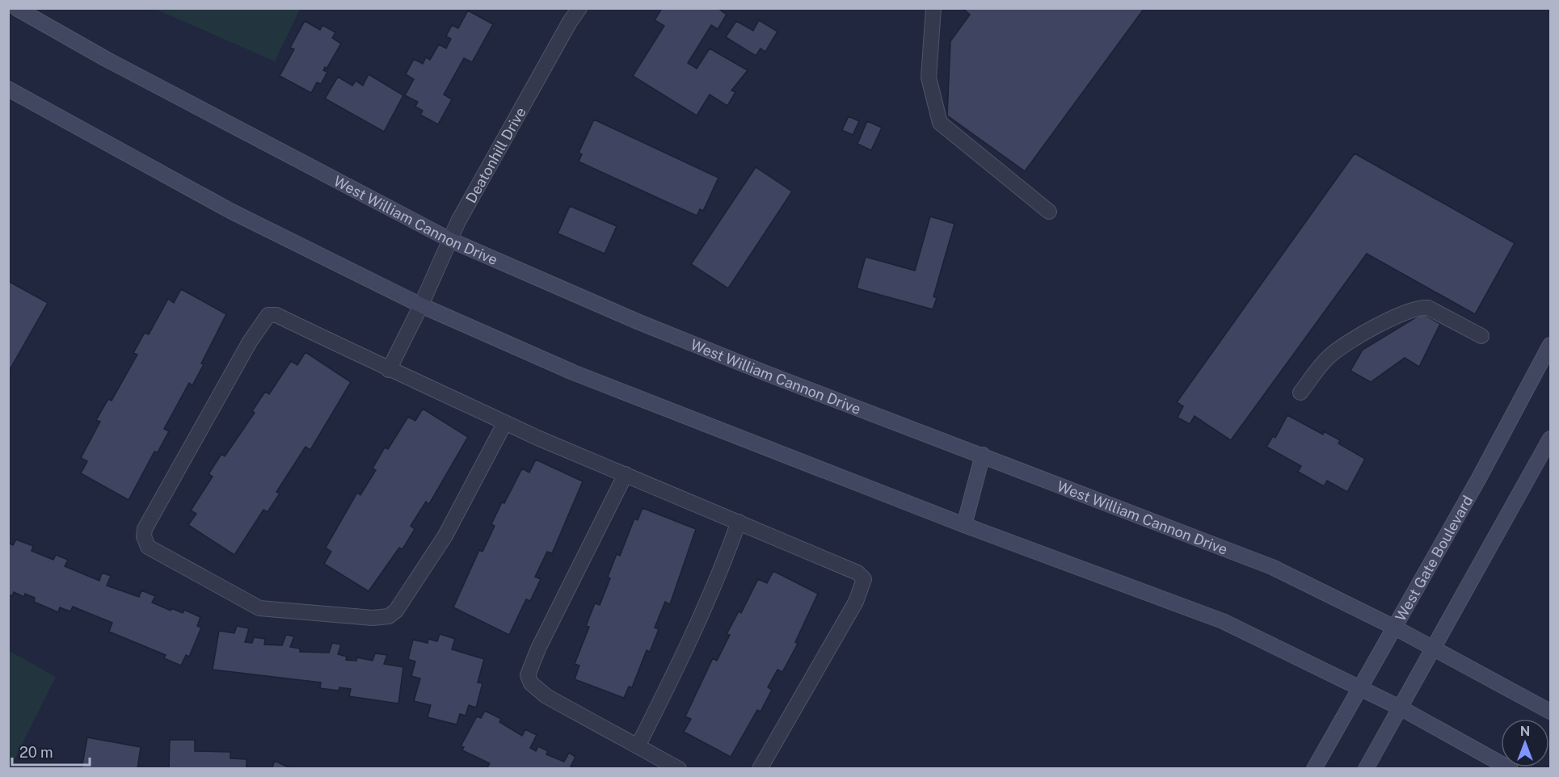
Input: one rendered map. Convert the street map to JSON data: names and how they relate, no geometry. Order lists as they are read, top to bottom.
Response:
{
  "streets": {
    "main road": ["West William Cannon Drive", "West Gate Boulevard"],
    "street": ["Deatonhill Drive"]
  },
  "crossings": [
    ["Deatonhill Drive", "West William Cannon Drive"],
    ["West William Cannon Drive", "West Gate Boulevard"]
  ],
  "scale_bar": "20 m",
  "north": "top"
}
